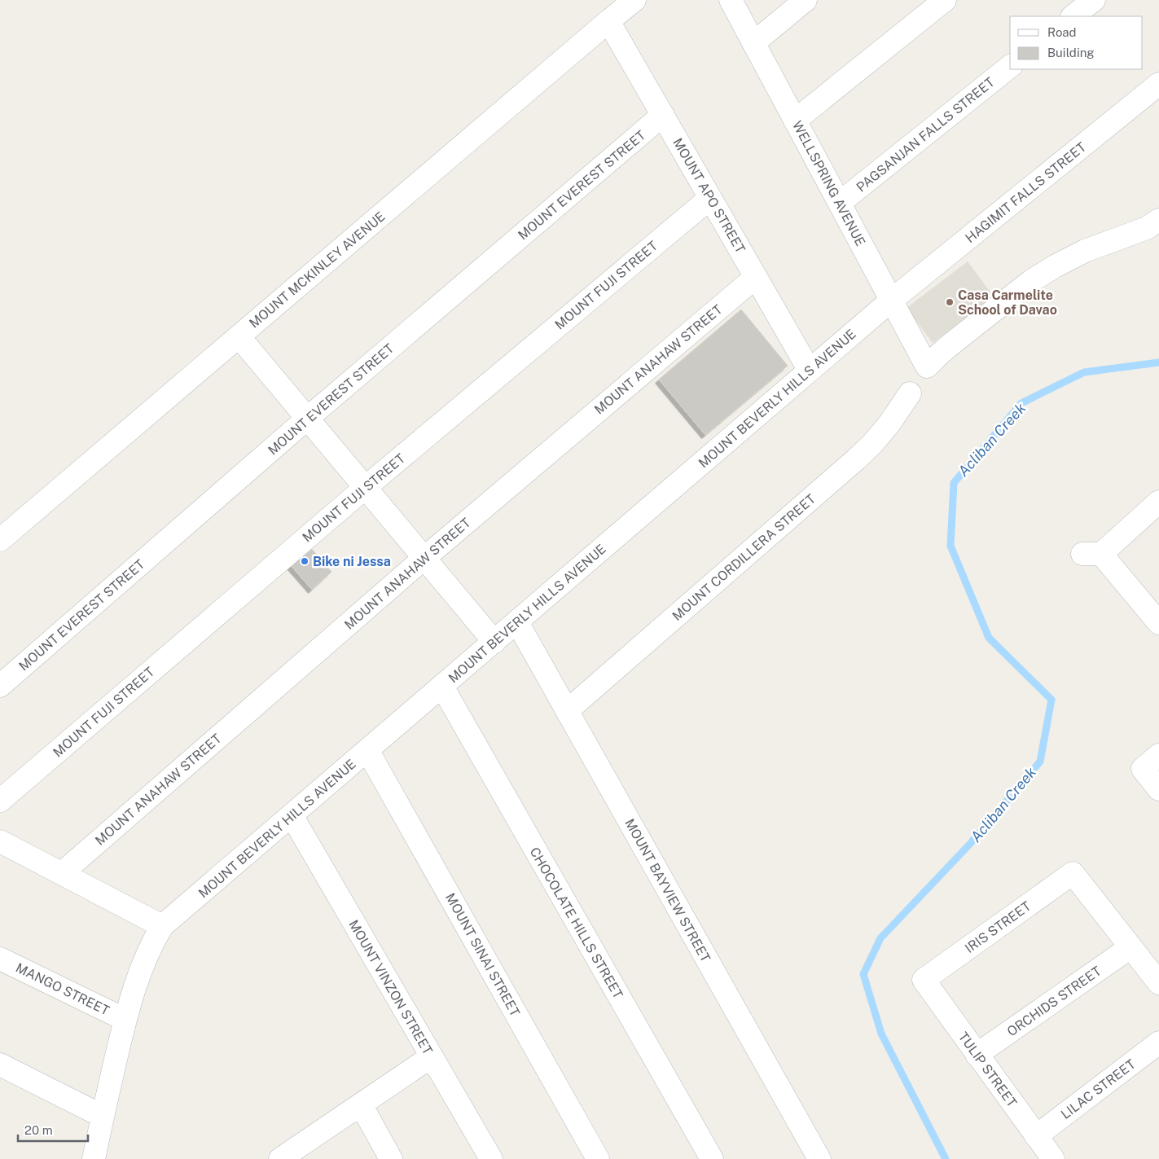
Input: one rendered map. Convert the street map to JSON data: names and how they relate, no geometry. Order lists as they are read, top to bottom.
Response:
{
  "streets": {
    "street": [
      "PAGSANJAN FALLS STREET",
      "WELLSPRING AVENUE",
      "MOUNT EVEREST STREET",
      "HAGIMIT FALLS STREET",
      "MOUNT APO STREET",
      "MOUNT MCKINLEY AVENUE",
      "MOUNT FUJI STREET",
      "MOUNT ANAHAW STREET",
      "MOUNT BEVERLY HILLS AVENUE",
      "MOUNT CORDILLERA STREET",
      "MOUNT BAYVIEW STREET",
      "CHOCOLATE HILLS STREET",
      "IRIS STREET",
      "MOUNT SINAI STREET",
      "MOUNT VINZON STREET",
      "MANGO STREET",
      "ORCHIDS STREET",
      "TULIP STREET",
      "LILAC STREET"
    ]
  },
  "crossings": [
    ["PAGSANJAN FALLS STREET", "WELLSPRING AVENUE"],
    ["WELLSPRING AVENUE", "HAGIMIT FALLS STREET"],
    ["WELLSPRING AVENUE", "MOUNT BEVERLY HILLS AVENUE"],
    ["MOUNT EVEREST STREET", "MOUNT APO STREET"],
    ["HAGIMIT FALLS STREET", "MOUNT BEVERLY HILLS AVENUE"],
    ["MOUNT APO STREET", "MOUNT MCKINLEY AVENUE"],
    ["MOUNT APO STREET", "MOUNT FUJI STREET"],
    ["MOUNT APO STREET", "MOUNT ANAHAW STREET"],
    ["MOUNT APO STREET", "MOUNT BEVERLY HILLS AVENUE"],
    ["MOUNT BEVERLY HILLS AVENUE", "MOUNT BAYVIEW STREET"],
    ["MOUNT BEVERLY HILLS AVENUE", "CHOCOLATE HILLS STREET"],
    ["MOUNT BEVERLY HILLS AVENUE", "MOUNT SINAI STREET"],
    ["MOUNT BEVERLY HILLS AVENUE", "MOUNT VINZON STREET"],
    ["MOUNT BEVERLY HILLS AVENUE", "MANGO STREET"],
    ["MOUNT CORDILLERA STREET", "MOUNT BAYVIEW STREET"],
    ["IRIS STREET", "ORCHIDS STREET"],
    ["IRIS STREET", "TULIP STREET"],
    ["ORCHIDS STREET", "TULIP STREET"],
    ["TULIP STREET", "LILAC STREET"]
  ],
  "water": ["Acliban Creek"],
  "places": ["Casa Carmelite School of Davao", "Bike ni Jessa"],
  "legend": ["Road", "Building"],
  "scale_bar": "20 m"
}
